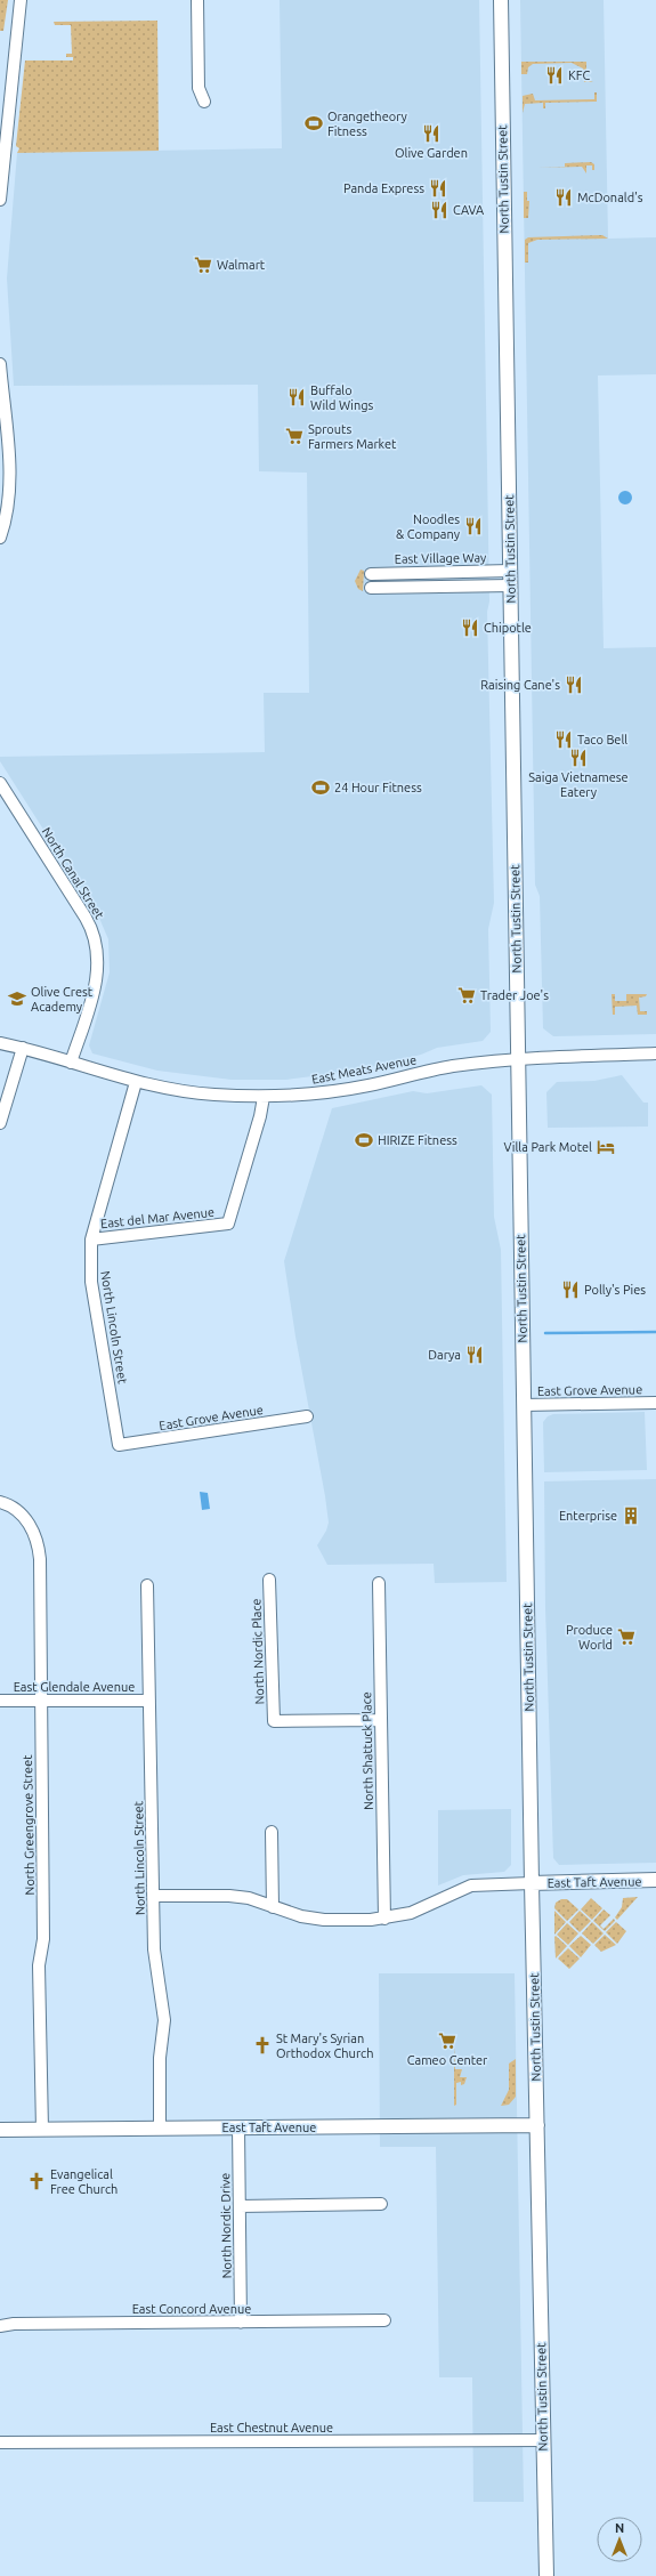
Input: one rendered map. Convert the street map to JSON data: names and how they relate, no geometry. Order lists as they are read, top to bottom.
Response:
{
  "streets": {
    "main road": ["North Tustin Street", "East Taft Avenue"],
    "street": [
      "East Village Way",
      "North Canal Street",
      "East Meats Avenue",
      "East del Mar Avenue",
      "North Lincoln Street",
      "East Grove Avenue",
      "North Nordic Place",
      "East Glendale Avenue",
      "North Shattuck Place",
      "North Greengrove Street",
      "North Nordic Drive",
      "East Concord Avenue",
      "East Chestnut Avenue"
    ]
  },
  "crossings": [
    ["North Tustin Street", "East Village Way"],
    ["North Tustin Street", "East Meats Avenue"],
    ["North Tustin Street", "East Grove Avenue"],
    ["North Tustin Street", "East Taft Avenue"],
    ["North Tustin Street", "East Chestnut Avenue"],
    ["North Canal Street", "East Meats Avenue"],
    ["East Meats Avenue", "East del Mar Avenue"],
    ["East Meats Avenue", "North Lincoln Street"],
    ["East del Mar Avenue", "North Lincoln Street"],
    ["North Lincoln Street", "East Grove Avenue"],
    ["North Lincoln Street", "East Glendale Avenue"],
    ["North Lincoln Street", "East Taft Avenue"],
    ["North Nordic Place", "North Shattuck Place"],
    ["East Glendale Avenue", "North Greengrove Street"],
    ["North Greengrove Street", "East Taft Avenue"],
    ["East Taft Avenue", "North Nordic Drive"],
    ["North Nordic Drive", "East Concord Avenue"]
  ],
  "places": {
    "restaurant": [
      "KFC",
      "Olive Garden",
      "Panda Express",
      "McDonald's",
      "CAVA",
      "Buffalo Wild Wings",
      "Noodles & Company",
      "Chipotle",
      "Raising Cane's",
      "Taco Bell",
      "Saiga Vietnamese Eatery",
      "Polly's Pies",
      "Darya"
    ],
    "sports": ["Orangetheory Fitness", "24 Hour Fitness", "HIRIZE Fitness"],
    "supermarket": [
      "Walmart",
      "Sprouts Farmers Market",
      "Trader Joe's",
      "Produce World",
      "Cameo Center"
    ],
    "school or university": ["Olive Crest Academy"],
    "hotel": ["Villa Park Motel"],
    "building": ["Enterprise"],
    "church": ["St Mary's Syrian Orthodox Church", "Evangelical Free Church"]
  },
  "north": "top"
}
